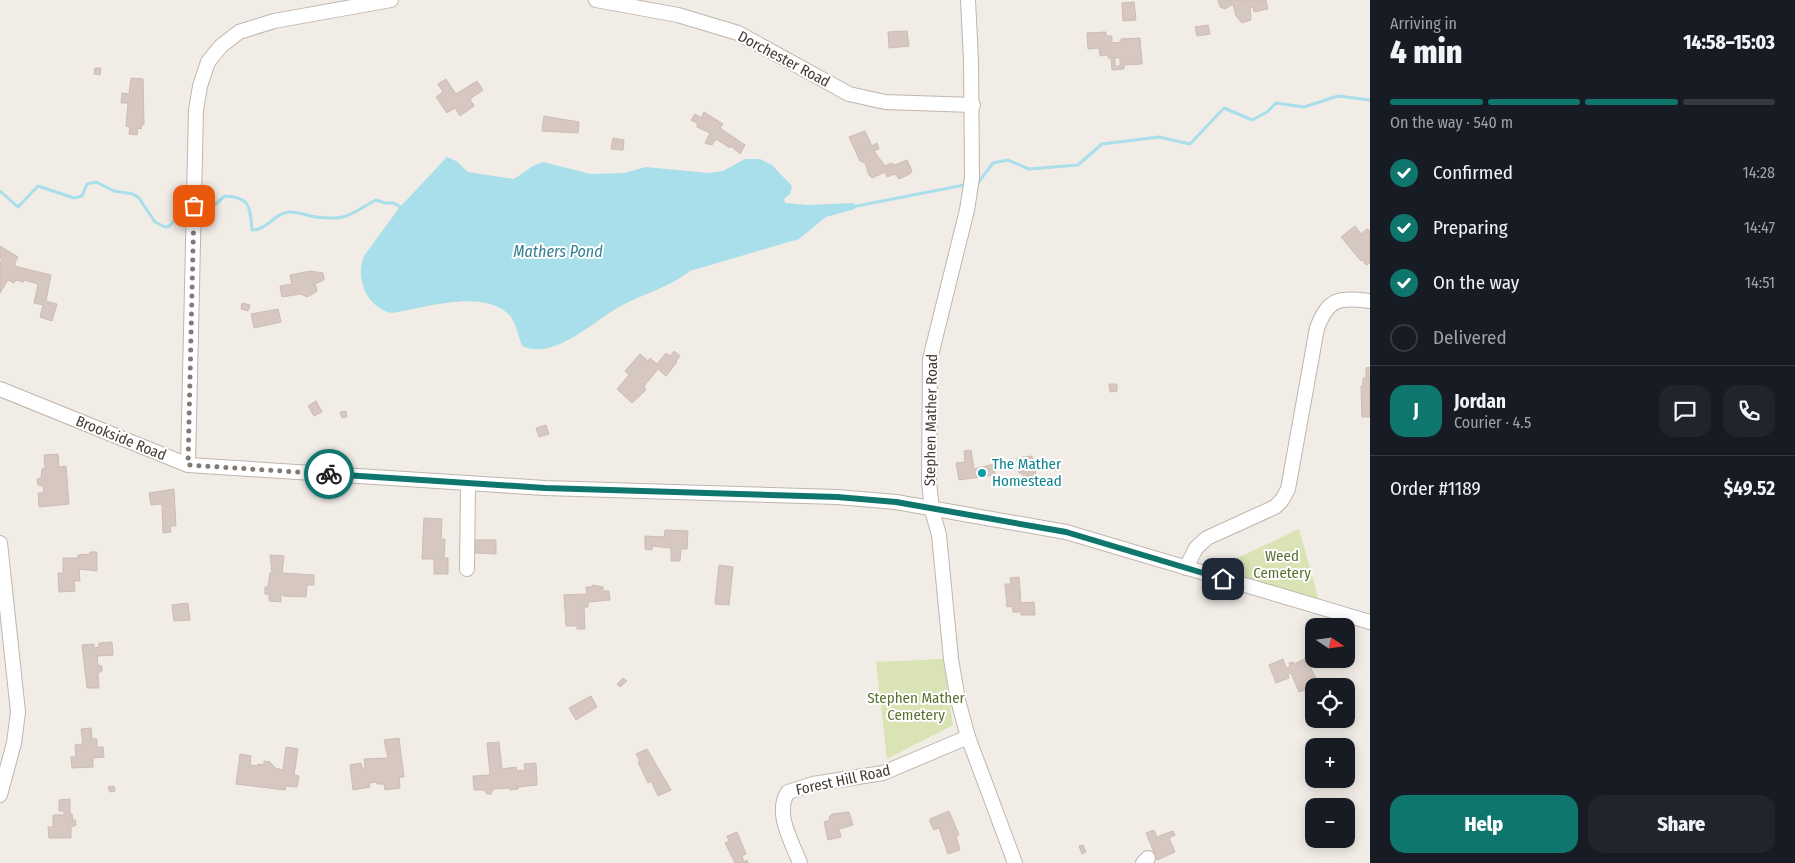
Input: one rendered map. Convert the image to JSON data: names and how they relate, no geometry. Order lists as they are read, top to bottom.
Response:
{
  "streets": {
    "street": [
      "Dorchester Road",
      "Stephen Mather Road",
      "Brookside Road",
      "Forest Hill Road"
    ]
  },
  "crossings": [
    ["Dorchester Road", "Stephen Mather Road"],
    ["Stephen Mather Road", "Brookside Road"],
    ["Stephen Mather Road", "Forest Hill Road"]
  ],
  "water": ["Mathers Pond"],
  "parks": ["Weed Cemetery", "Stephen Mather Cemetery"],
  "places": ["The Mather Homestead"],
  "north": "right",
  "page": {
    "heading": ["4 min", "Arriving in", "14:58–15:03"],
    "panel": [
      "Jordan",
      "Courier · 4.5",
      "Order #1189",
      "$49.52"
    ],
    "bar": "On the way · 540 m",
    "list": [
      ["Confirmed", "14:28"],
      ["Preparing", "14:47"],
      ["On the way", "14:51"],
      "Delivered"
    ],
    "round": "J",
    "map_buttons": ["+", "−"],
    "buttons": ["Help", "Share"]
  }
}
